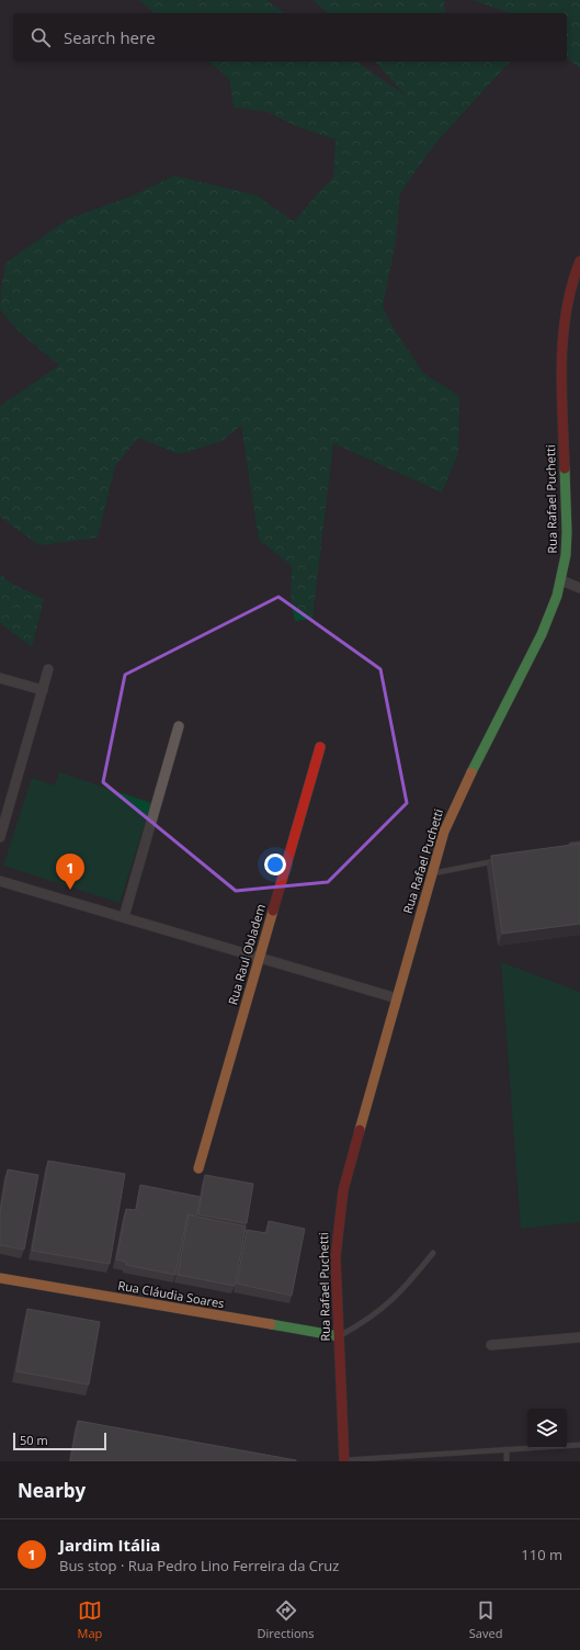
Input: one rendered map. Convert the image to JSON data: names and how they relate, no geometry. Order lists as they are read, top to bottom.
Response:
{
  "streets": {
    "street": ["Rua Rafael Puchetti", "Rua Raul Obladem", "Rua Cláudia Soares"]
  },
  "crossings": [
    ["Rua Rafael Puchetti", "Rua Cláudia Soares"]
  ],
  "scale_bar": "50 m",
  "page": {
    "search": "Search here",
    "pins": "1",
    "scale": "50 m",
    "heading": "Nearby",
    "list": [
      {
        "mark": "1",
        "name": "Jardim Itália",
        "note": "Bus stop · Rua Pedro Lino Ferreira da Cruz",
        "value": "110 m"
      }
    ],
    "nav": ["Map", "Directions", "Saved"]
  }
}
